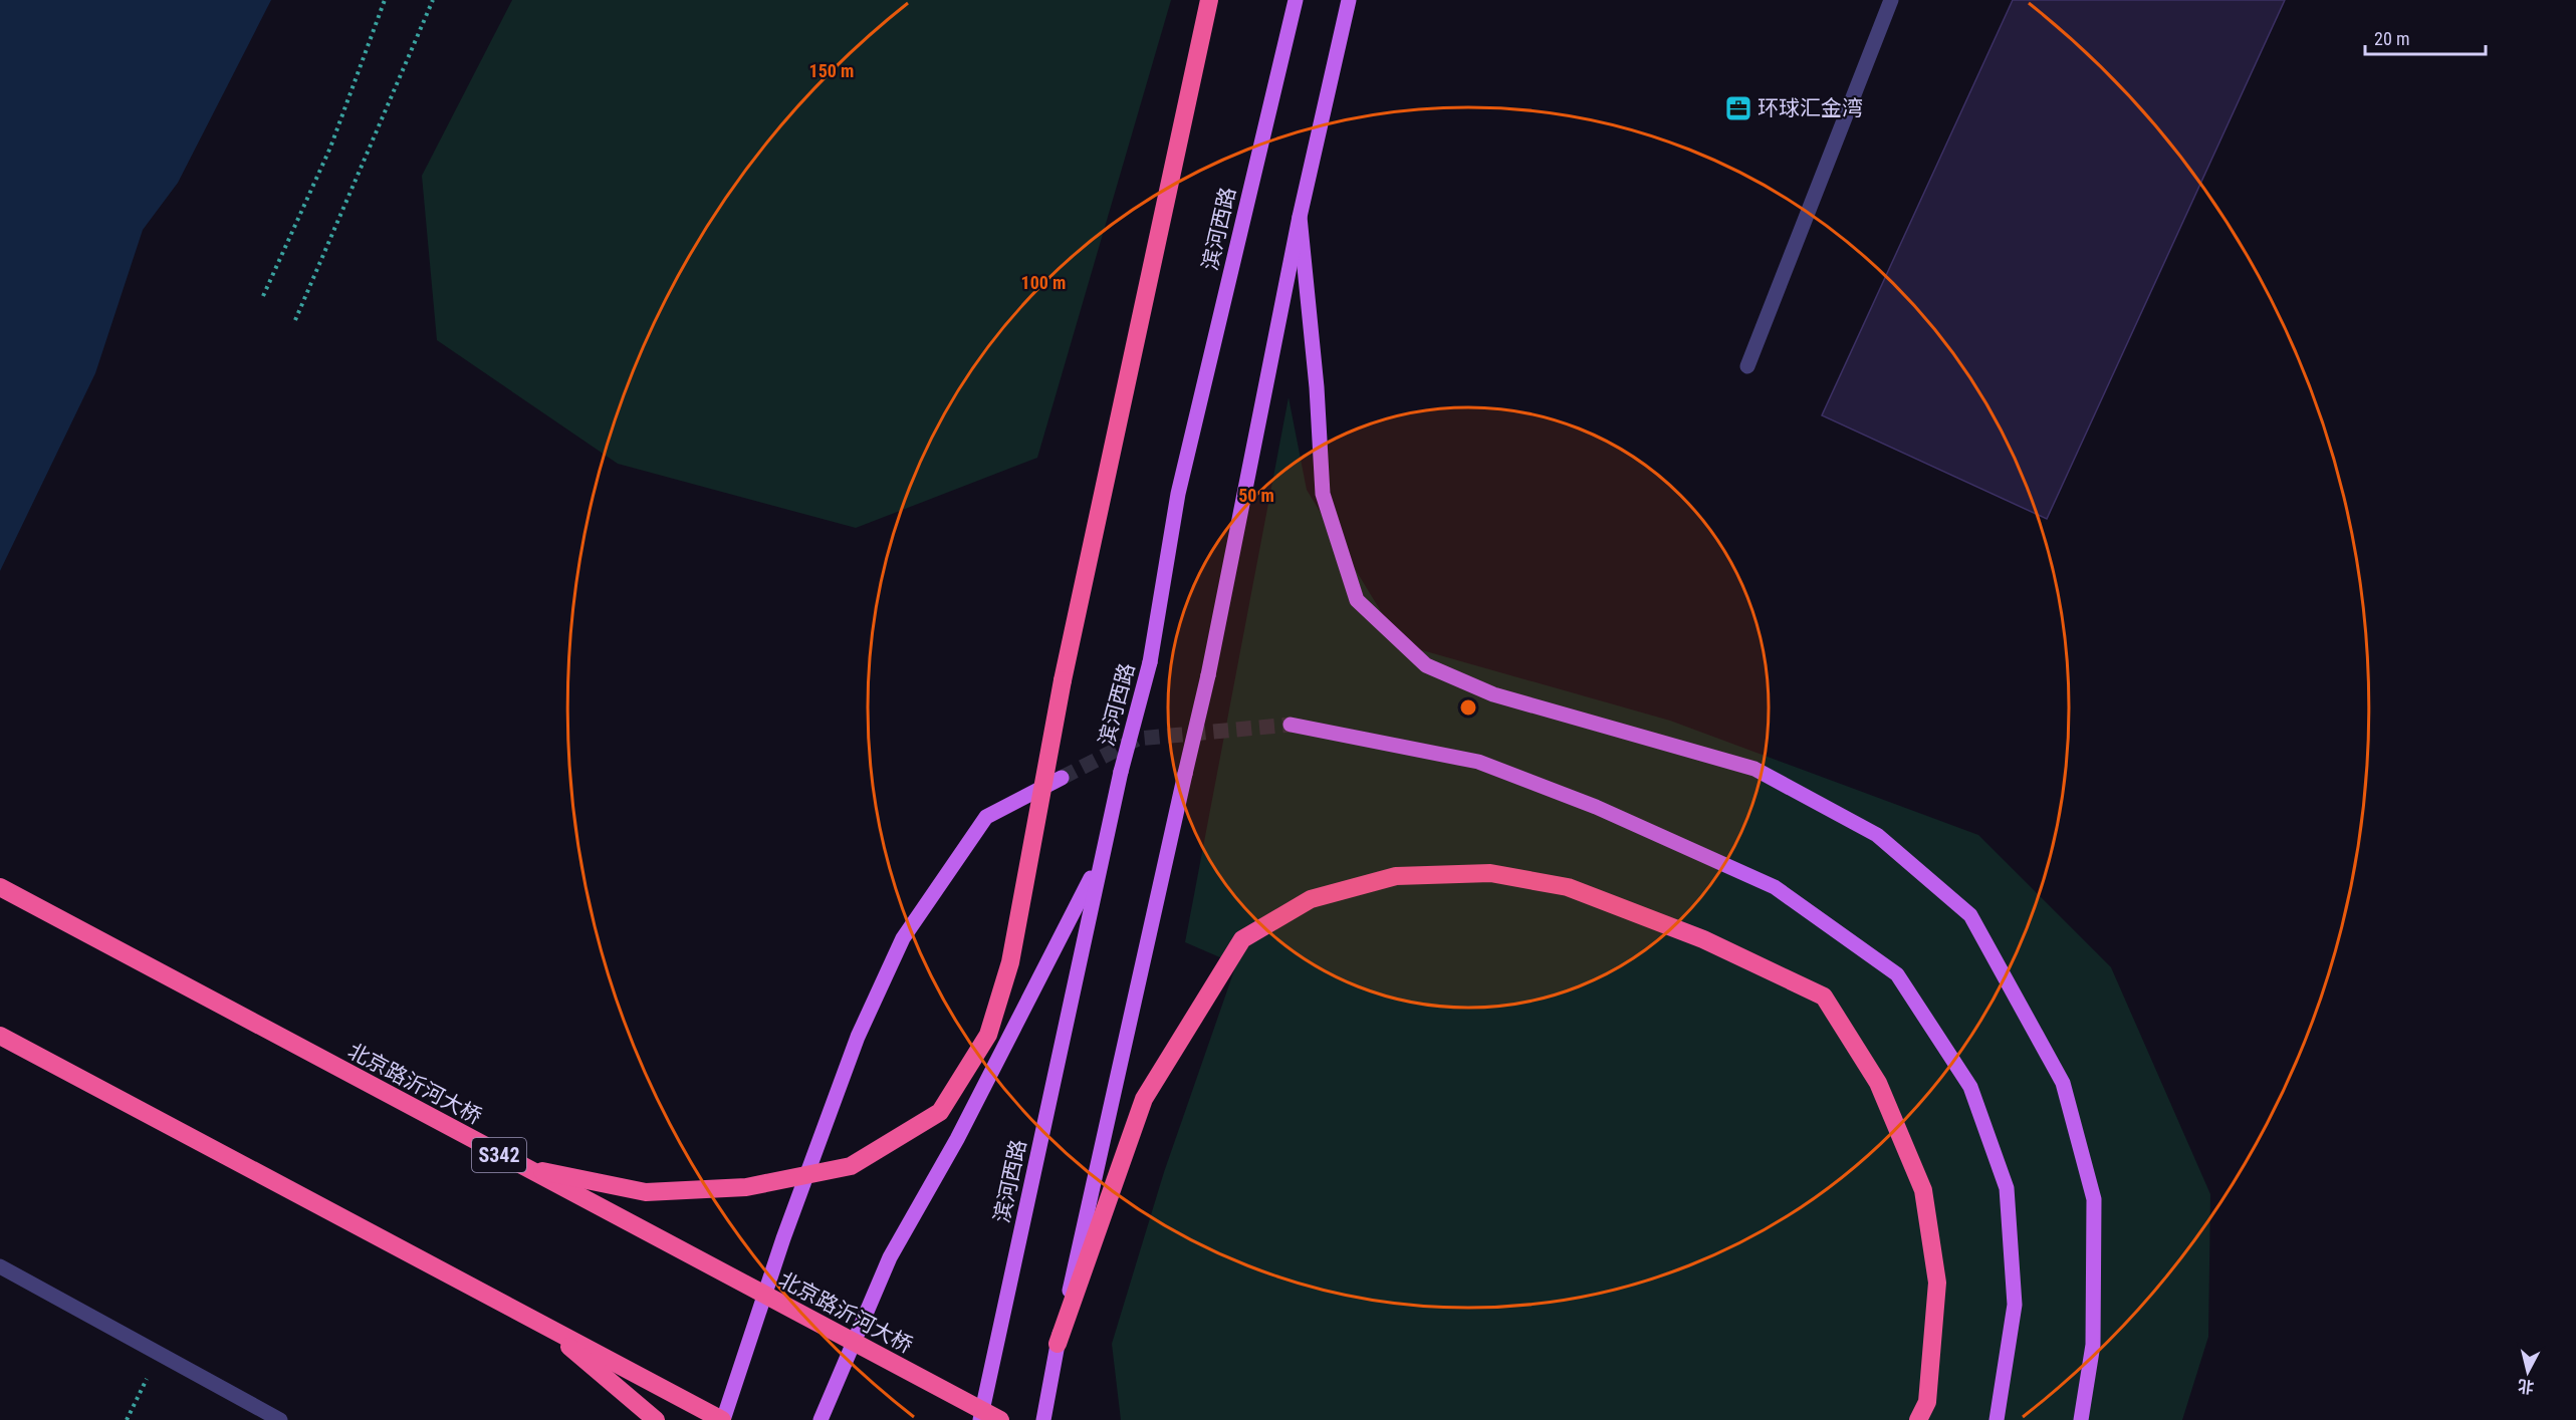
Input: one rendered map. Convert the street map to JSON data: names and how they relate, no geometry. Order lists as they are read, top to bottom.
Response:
{
  "streets": {
    "highway": ["北京路沂河大桥", "S342"],
    "main road": ["滨河西路"]
  },
  "places": {
    "office": ["环球汇金湾"]
  },
  "scale_bar": "20 m",
  "north": "bottom",
  "rings": ["150 m", "100 m", "50 m"]
}
